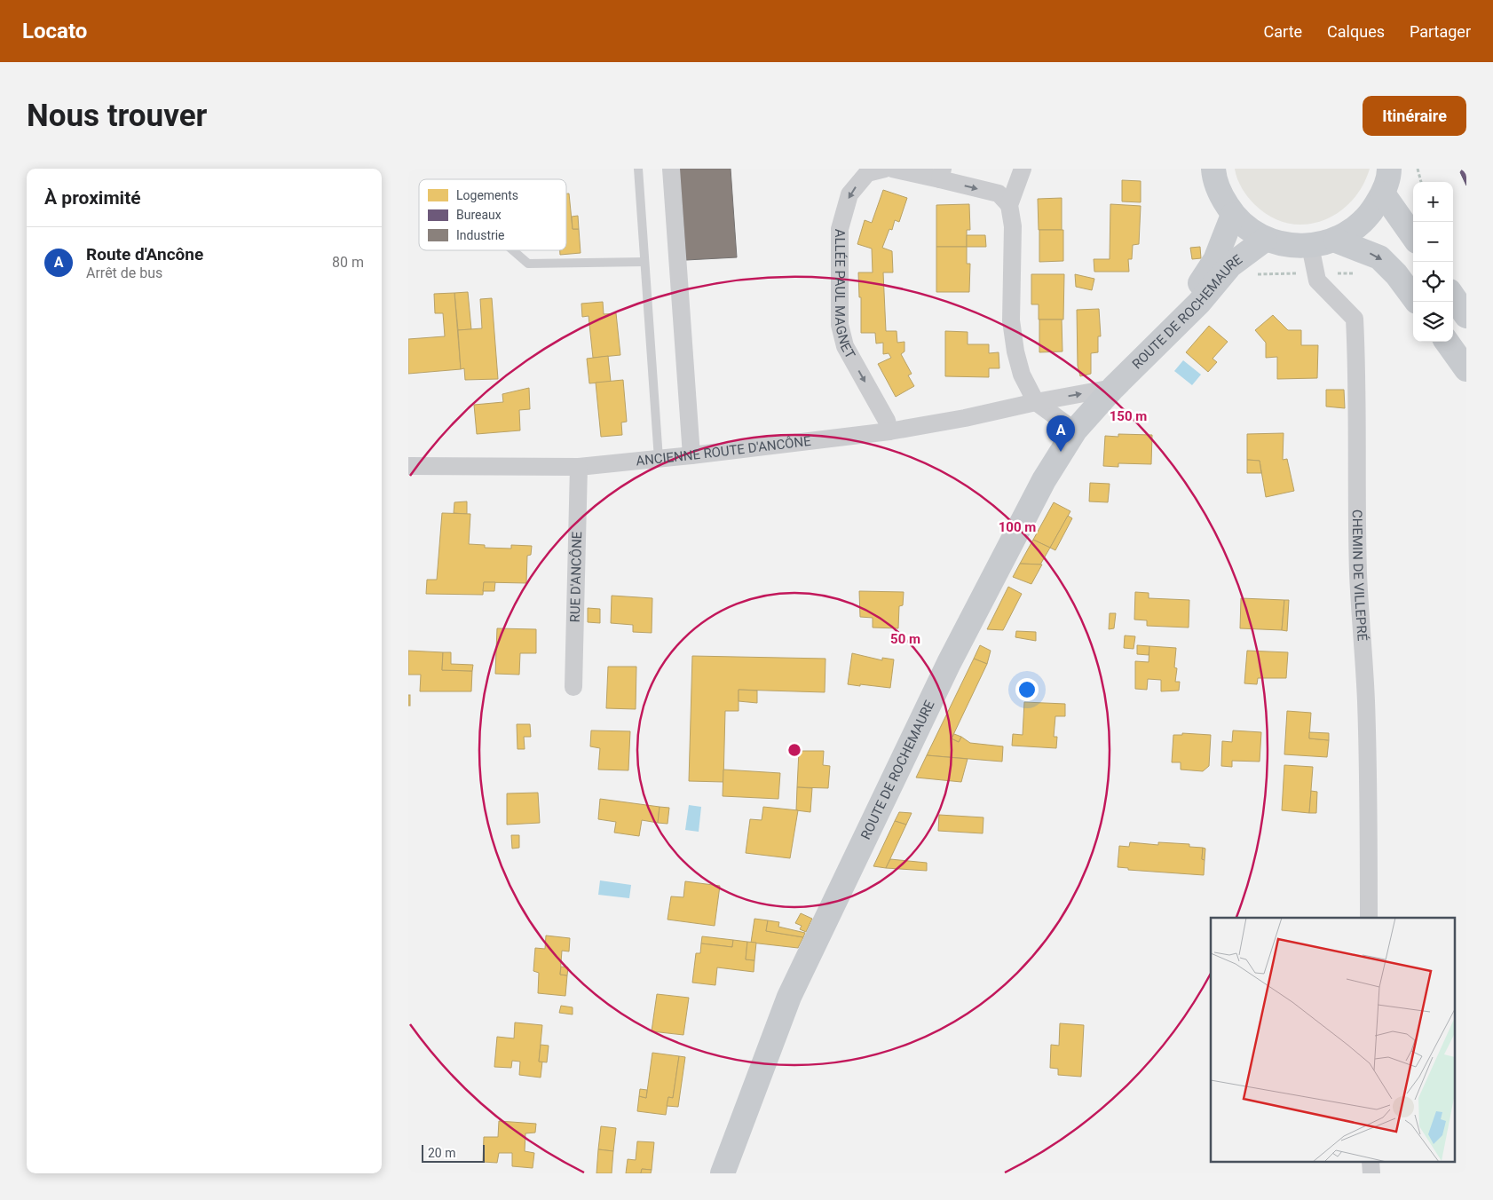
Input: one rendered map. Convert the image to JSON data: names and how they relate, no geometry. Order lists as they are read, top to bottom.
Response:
{
  "streets": {
    "main road": ["ROUTE DE ROCHEMAURE"],
    "street": [
      "ALLÉE PAUL MAGNET",
      "ANCIENNE ROUTE D'ANCÔNE",
      "CHEMIN DE VILLEPRÉ",
      "RUE D'ANCÔNE"
    ]
  },
  "crossings": [
    ["ALLÉE PAUL MAGNET", "ANCIENNE ROUTE D'ANCÔNE"],
    ["ANCIENNE ROUTE D'ANCÔNE", "RUE D'ANCÔNE"]
  ],
  "legend": ["Logements", "Bureaux", "Industrie"],
  "scale_bar": "20 m",
  "page": {
    "header": "Locato",
    "nav": ["Carte", "Calques", "Partager"],
    "buttons": "Itinéraire",
    "title": "Nous trouver",
    "heading": "À proximité",
    "map_buttons": ["+", "−"],
    "list": [
      {
        "mark": "A",
        "name": "Route d'Ancône",
        "note": "Arrêt de bus",
        "value": "80 m"
      }
    ],
    "pins": "A",
    "scale": "20 m"
  },
  "rings": ["150 m", "100 m", "50 m"]
}
